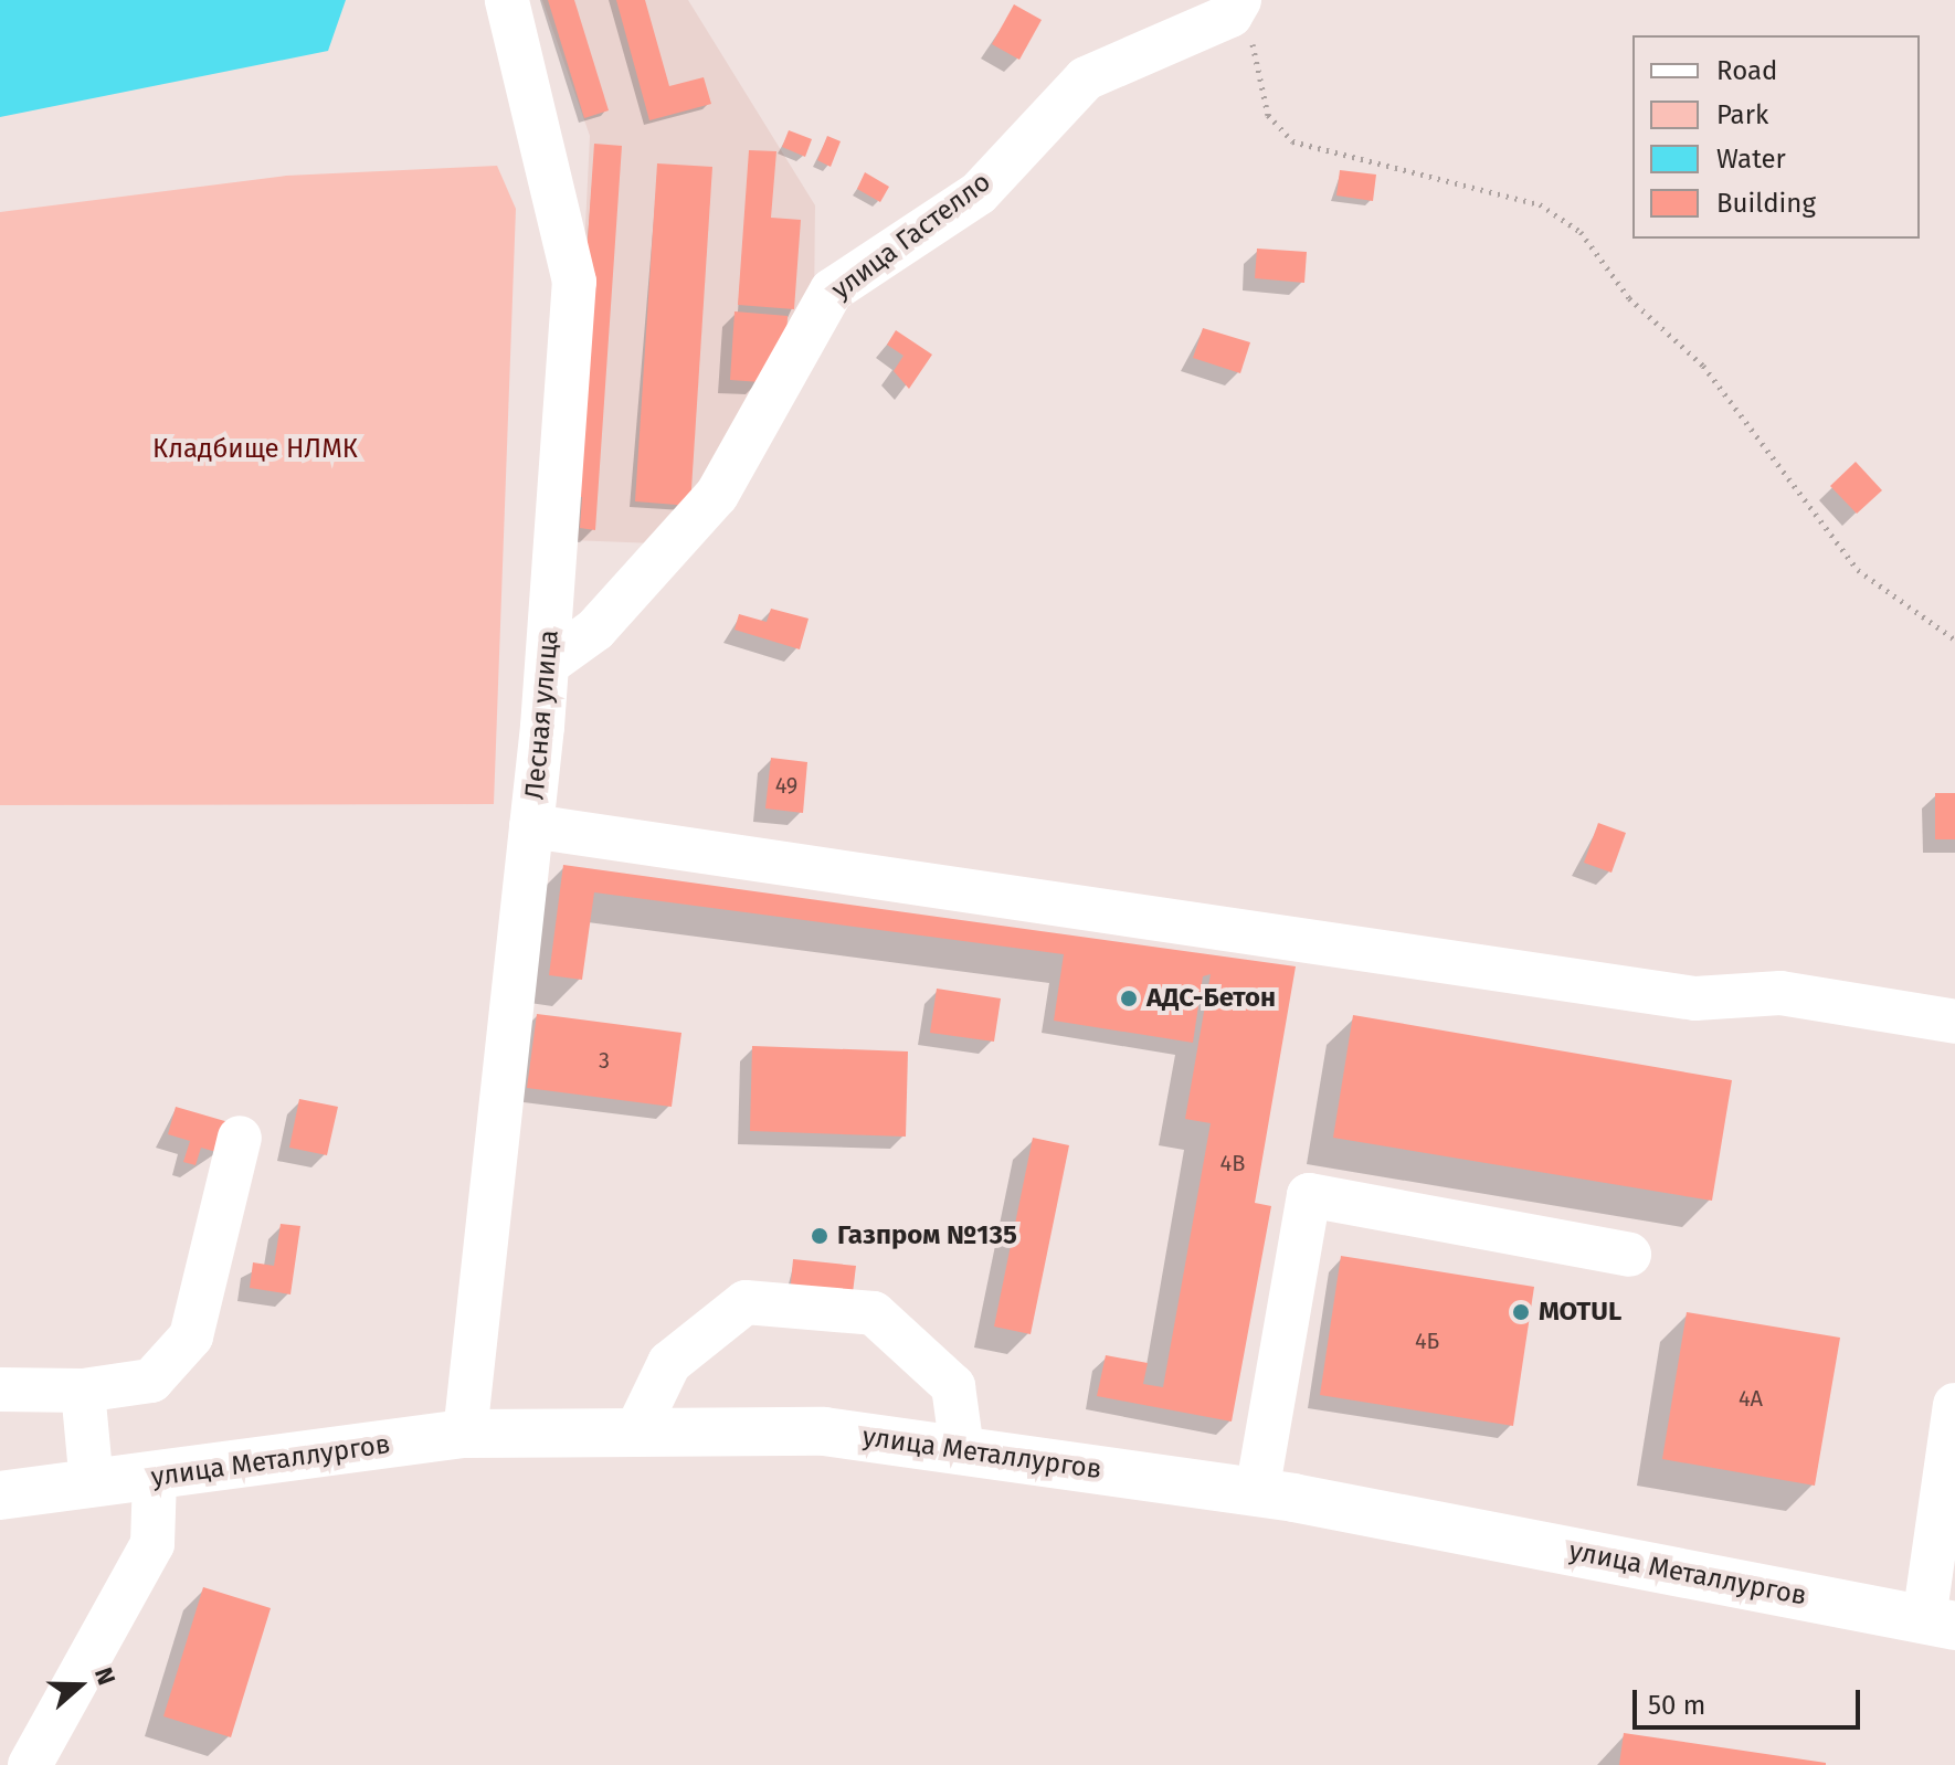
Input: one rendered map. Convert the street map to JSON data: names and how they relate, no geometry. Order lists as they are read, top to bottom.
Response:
{
  "streets": {
    "main road": ["улица Металлургов"],
    "street": ["улица Гастелло", "Лесная улица"]
  },
  "crossings": [
    ["улица Гастелло", "Лесная улица"],
    ["Лесная улица", "улица Металлургов"]
  ],
  "parks": ["Кладбище НЛМК"],
  "places": ["АДС-Бетон", "Газпром №135", "MOTUL"],
  "house_numbers": [
    "49",
    "3",
    "4В",
    "4Б",
    "4А"
  ],
  "legend": [
    "Road",
    "Park",
    "Water",
    "Building"
  ],
  "scale_bar": "50 m",
  "north": "right"
}
